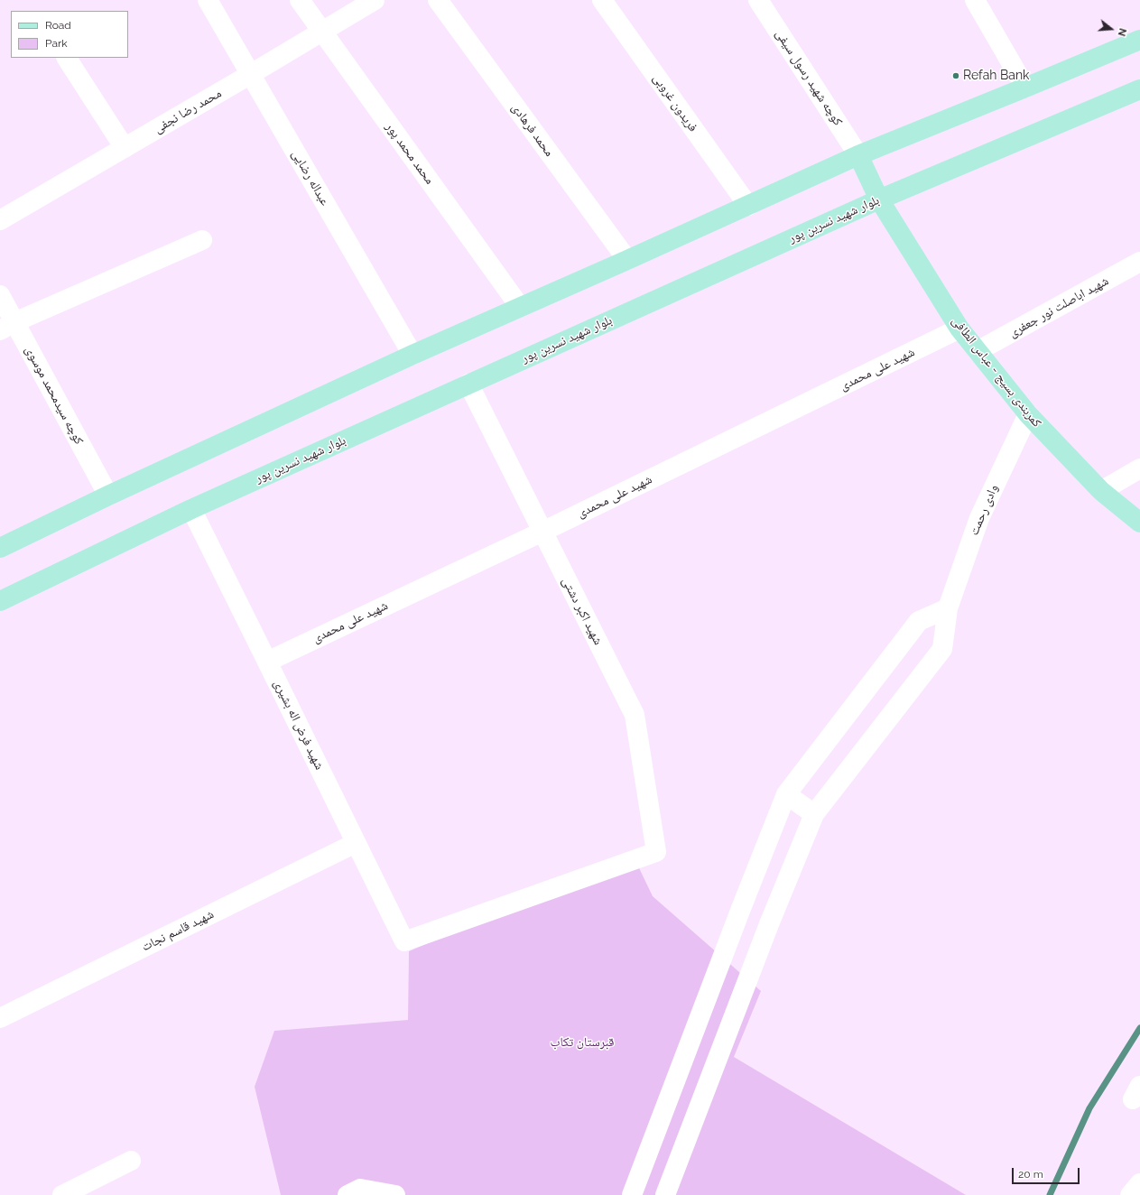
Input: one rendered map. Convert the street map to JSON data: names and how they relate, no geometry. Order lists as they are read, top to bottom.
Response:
{
  "streets": {
    "main road": ["بلوار شهید نسرین پور", "کمربندی بسیج - عباس الطافی"],
    "street": [
      "کوچه شهید رسول سیفی",
      "فریدون غروبی",
      "محمد رضا نجفی",
      "محمد فرهادی",
      "محمد محمد پور",
      "عبداله رضایی",
      "شهید اباصلت نور جعفری",
      "شهید علی محمدی",
      "کوچه سیدمحمد موسوی",
      "وادی رحمت",
      "شهید اکبر دشتی",
      "شهید فرض اله بشیری",
      "شهید قاسم نجات"
    ]
  },
  "crossings": [
    ["کوچه شهید رسول سیفی", "کمربندی بسیج - عباس الطافی"],
    ["محمد رضا نجفی", "محمد محمد پور"],
    ["محمد رضا نجفی", "عبداله رضایی"],
    ["بلوار شهید نسرین پور", "کمربندی بسیج - عباس الطافی"],
    ["بلوار شهید نسرین پور", "شهید اکبر دشتی"],
    ["بلوار شهید نسرین پور", "شهید فرض اله بشیری"],
    ["شهید اباصلت نور جعفری", "کمربندی بسیج - عباس الطافی"],
    ["شهید علی محمدی", "کمربندی بسیج - عباس الطافی"],
    ["شهید علی محمدی", "شهید اکبر دشتی"],
    ["شهید علی محمدی", "شهید فرض اله بشیری"],
    ["کمربندی بسیج - عباس الطافی", "وادی رحمت"],
    ["شهید اکبر دشتی", "شهید فرض اله بشیری"],
    ["شهید فرض اله بشیری", "شهید قاسم نجات"]
  ],
  "parks": ["قبرستان تکاب"],
  "places": ["Refah Bank"],
  "legend": ["Road", "Park"],
  "scale_bar": "20 m",
  "north": "right"
}
